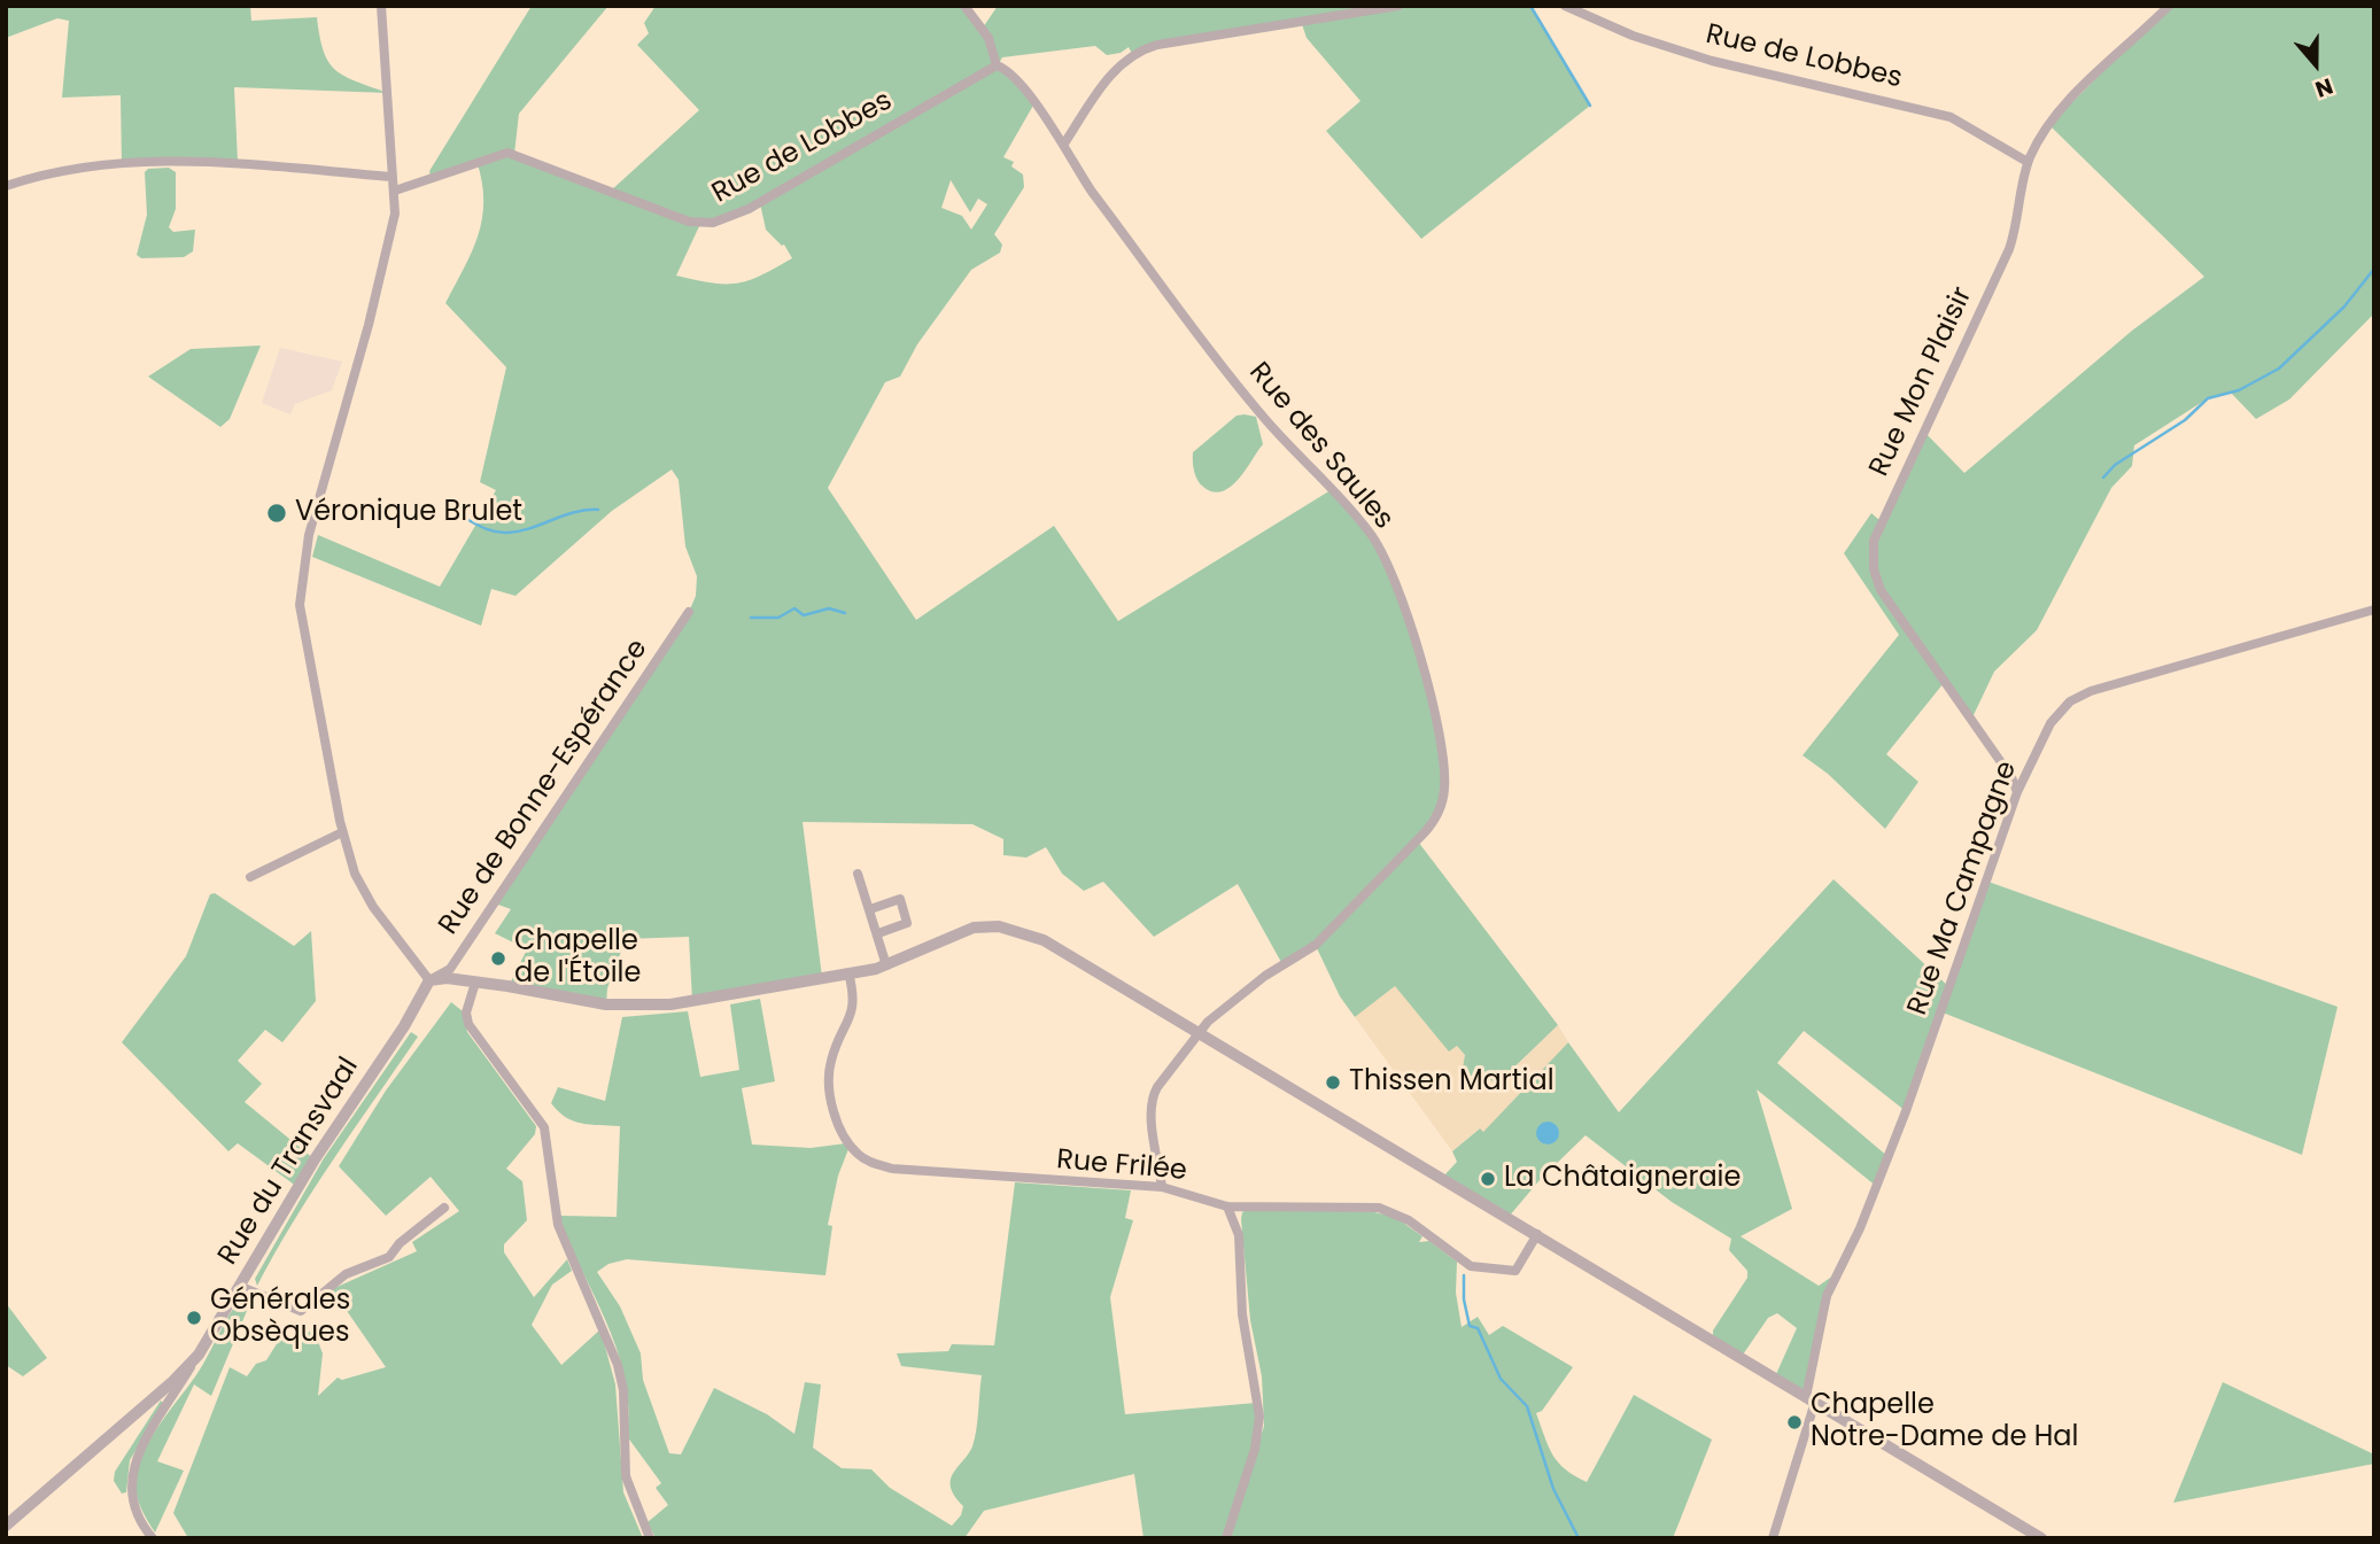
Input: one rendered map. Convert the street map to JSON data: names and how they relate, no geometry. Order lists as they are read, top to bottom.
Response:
{
  "streets": {
    "street": [
      "Rue de Lobbes",
      "Rue Mon Plaisir",
      "Rue des Saules",
      "Rue de Bonne-Espérance",
      "Rue Ma Campagne",
      "Rue du Transvaal",
      "Rue Frilée"
    ]
  },
  "crossings": [
    ["Rue de Lobbes", "Rue Mon Plaisir"],
    ["Rue de Lobbes", "Rue des Saules"],
    ["Rue Mon Plaisir", "Rue Ma Campagne"],
    ["Rue des Saules", "Rue Frilée"],
    ["Rue de Bonne-Espérance", "Rue du Transvaal"]
  ],
  "places": [
    "Véronique Brulet",
    "Chapelle de l'Étoile",
    "Thissen Martial",
    "La Châtaigneraie",
    "Générales Obsèques",
    "Chapelle Notre-Dame de Hal"
  ],
  "north": "bottom"
}
